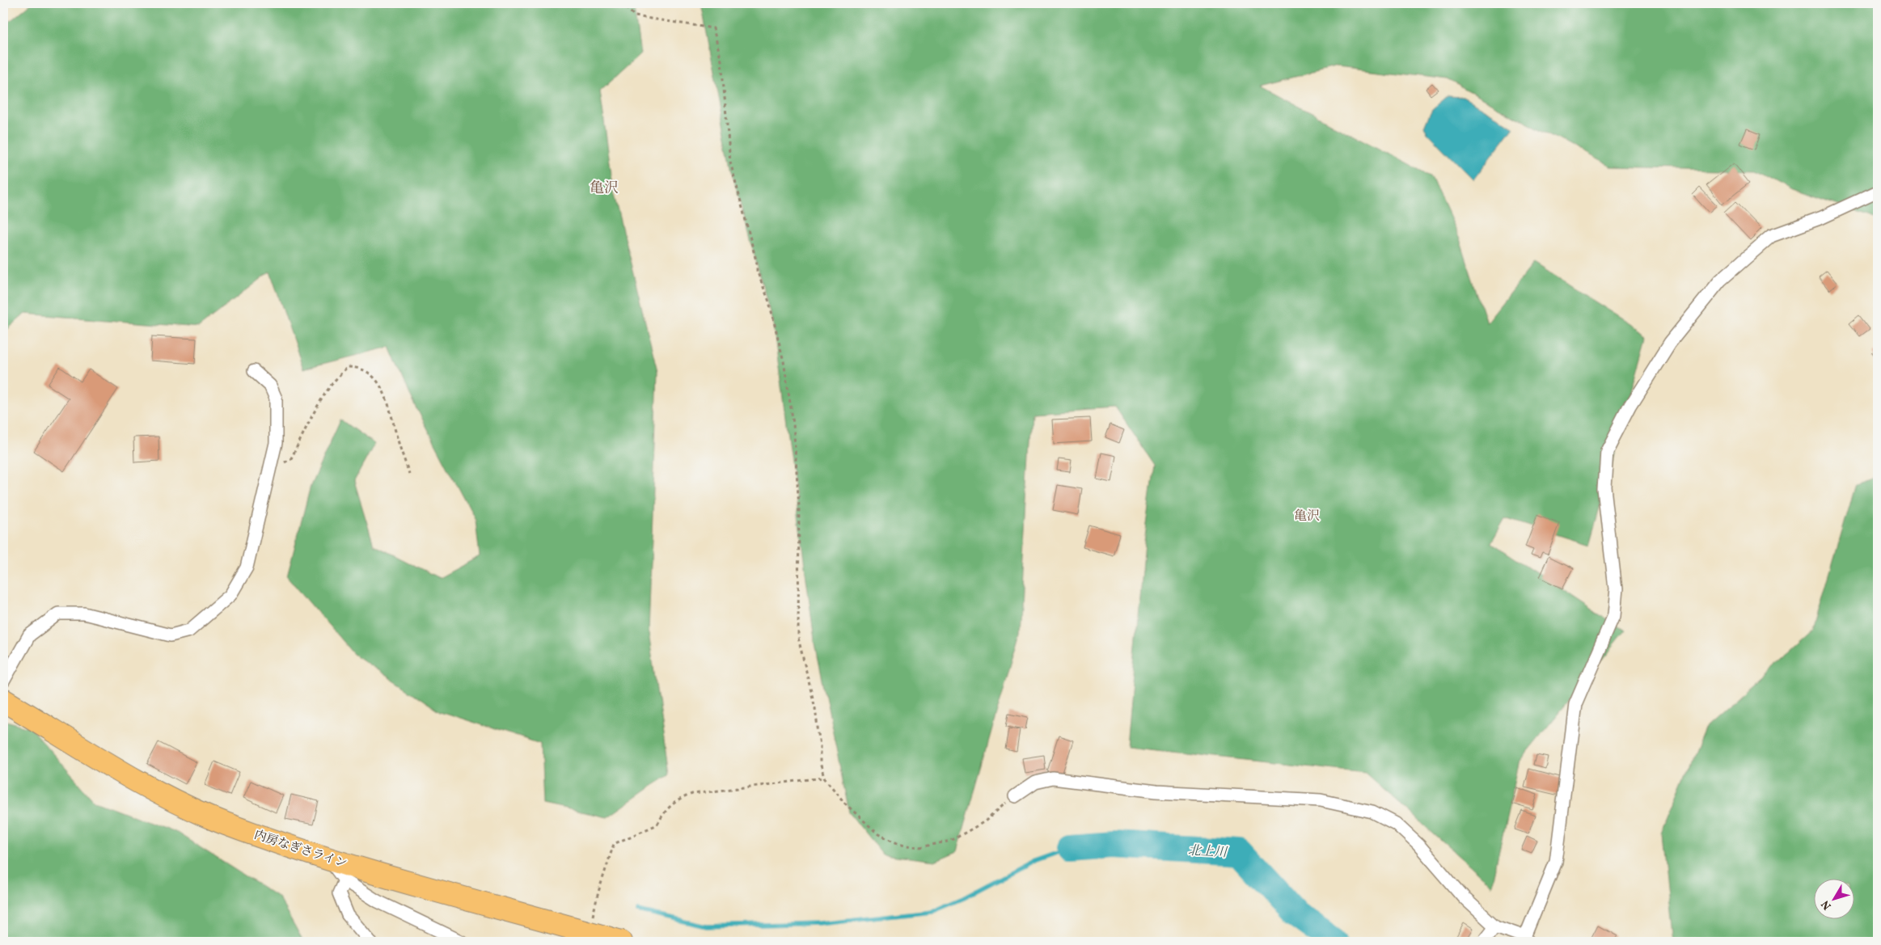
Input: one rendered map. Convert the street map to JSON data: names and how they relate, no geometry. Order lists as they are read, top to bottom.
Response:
{
  "streets": {
    "highway": ["内房なぎさライン"]
  },
  "districts": ["亀沢", "亀沢"],
  "water": ["北上川"],
  "north": "bottom left"
}
